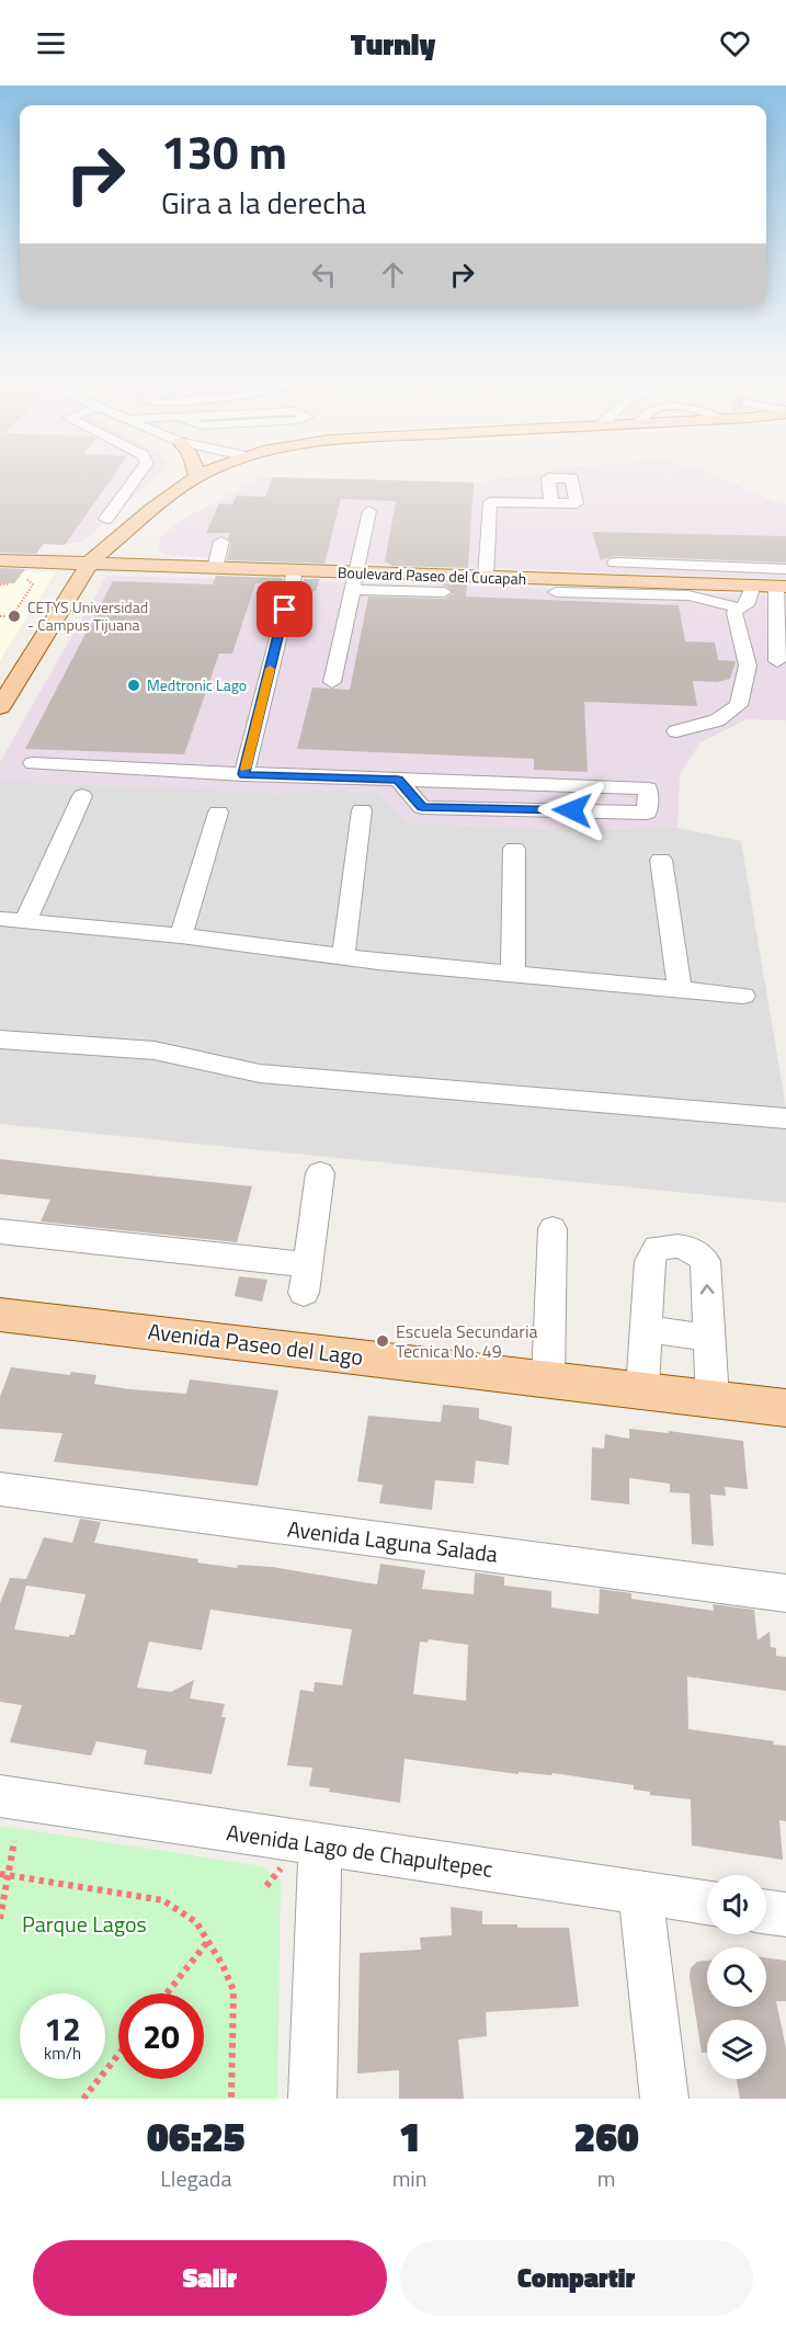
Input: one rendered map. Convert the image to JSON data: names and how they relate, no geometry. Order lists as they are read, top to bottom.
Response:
{
  "streets": {
    "main road": ["Boulevard Paseo del Cucapah", "Avenida Paseo del Lago"],
    "street": ["Avenida Laguna Salada", "Avenida Lago de Chapultepec"]
  },
  "parks": ["Parque Lagos"],
  "places": ["CETYS Universidad - Campus Tijuana", "Medtronic Lago", "Escuela Secundaria Tecnica No. 49"],
  "page": {
    "header": "Turnly",
    "turn": ["130 m", "Gira a la derecha"],
    "speed": "12 km/h",
    "limit": "20",
    "eta": [
      "06:25",
      "Llegada",
      "1",
      "min",
      "260",
      "m"
    ],
    "buttons": ["Salir", "Compartir"]
  }
}
